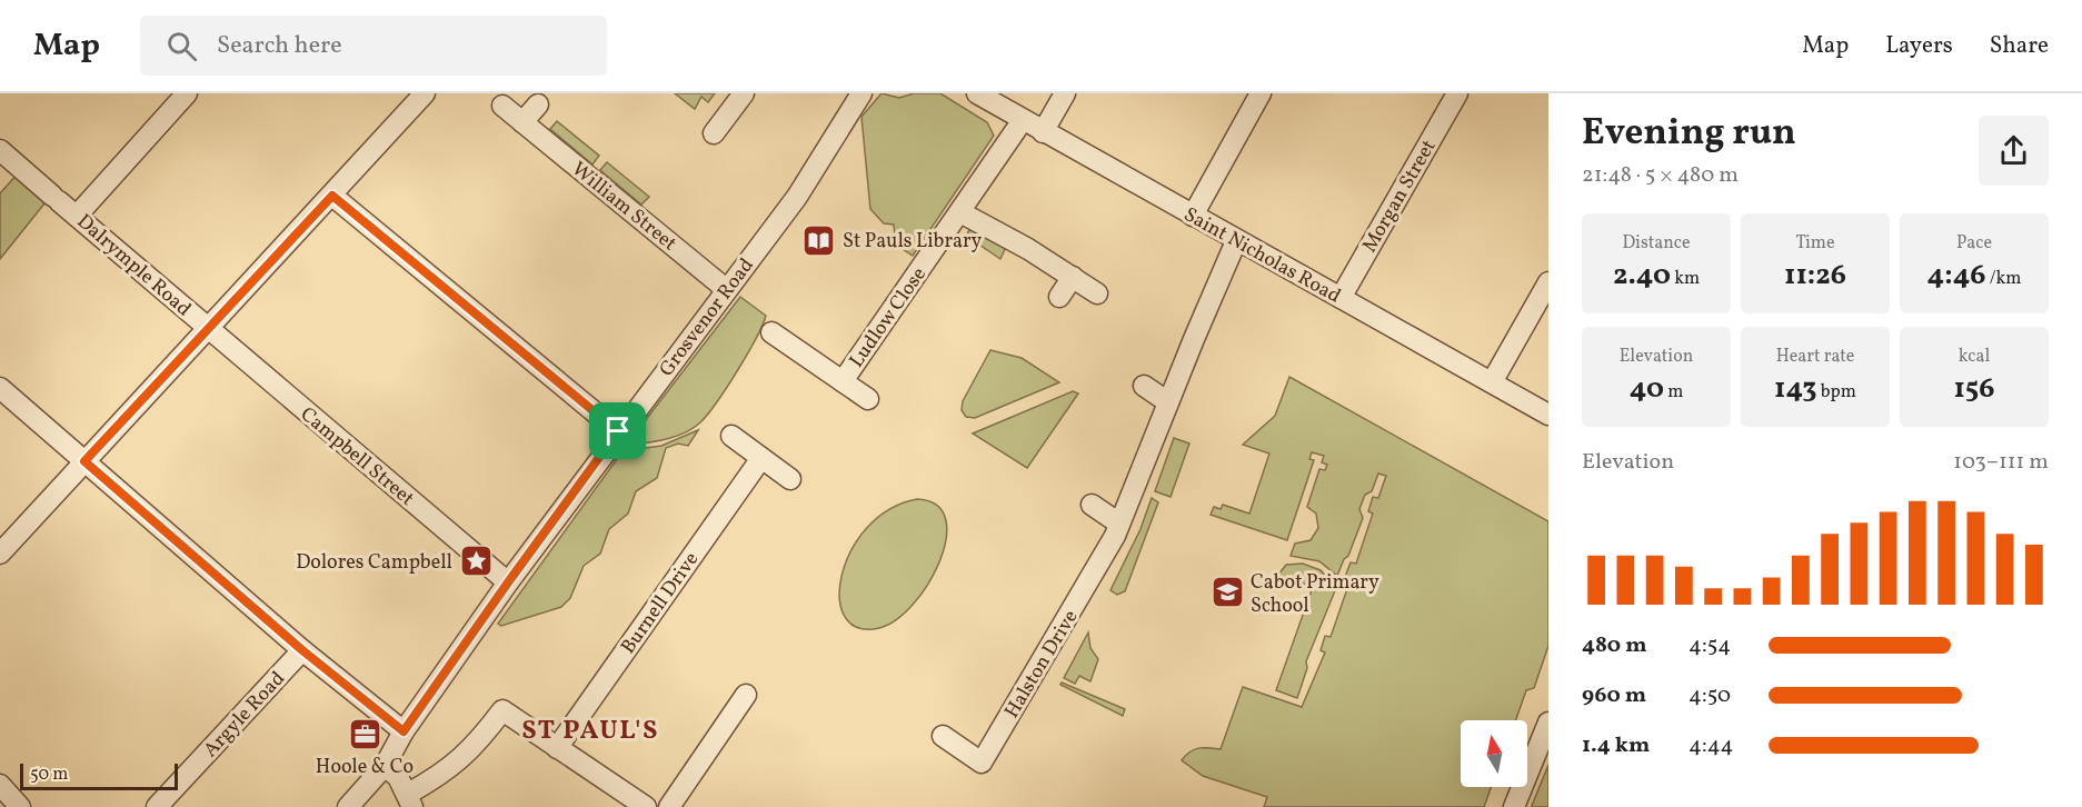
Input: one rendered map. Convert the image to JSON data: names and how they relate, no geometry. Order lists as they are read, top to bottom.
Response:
{
  "streets": {
    "street": [
      "Morgan Street",
      "William Street",
      "Saint Nicholas Road",
      "Dalrymple Road",
      "Grosvenor Road",
      "Ludlow Close",
      "Campbell Street",
      "Burnell Drive",
      "Halston Drive",
      "Argyle Road"
    ]
  },
  "crossings": [
    ["Morgan Street", "Saint Nicholas Road"],
    ["William Street", "Grosvenor Road"],
    ["Saint Nicholas Road", "Ludlow Close"],
    ["Saint Nicholas Road", "Halston Drive"],
    ["Dalrymple Road", "Campbell Street"],
    ["Grosvenor Road", "Campbell Street"]
  ],
  "districts": ["ST PAUL'S"],
  "places": {
    "library": ["St Pauls Library"],
    "place": ["Dolores Campbell"],
    "school or university": ["Cabot Primary School"],
    "office": ["Hoole & Co"]
  },
  "scale_bar": "50 m",
  "north": "top",
  "page": {
    "header": "Map",
    "search": "Search here",
    "nav": ["Map", "Layers", "Share"],
    "heading": ["Evening run", "21:48 · 5 × 480 m"],
    "stats": [
      ["Distance", "2.40 km"],
      ["Time", "11:26"],
      ["Pace", "4:46 /km"],
      ["Elevation", "40 m"],
      ["Heart rate", "143 bpm"],
      ["kcal", "156"]
    ],
    "chart": ["Elevation", "103–111 m"],
    "list": [
      {
        "name": "480 m",
        "note": "4:54"
      },
      {
        "name": "960 m",
        "note": "4:50"
      },
      {
        "name": "1.4 km",
        "note": "4:44"
      }
    ],
    "scale": "50 m"
  }
}
